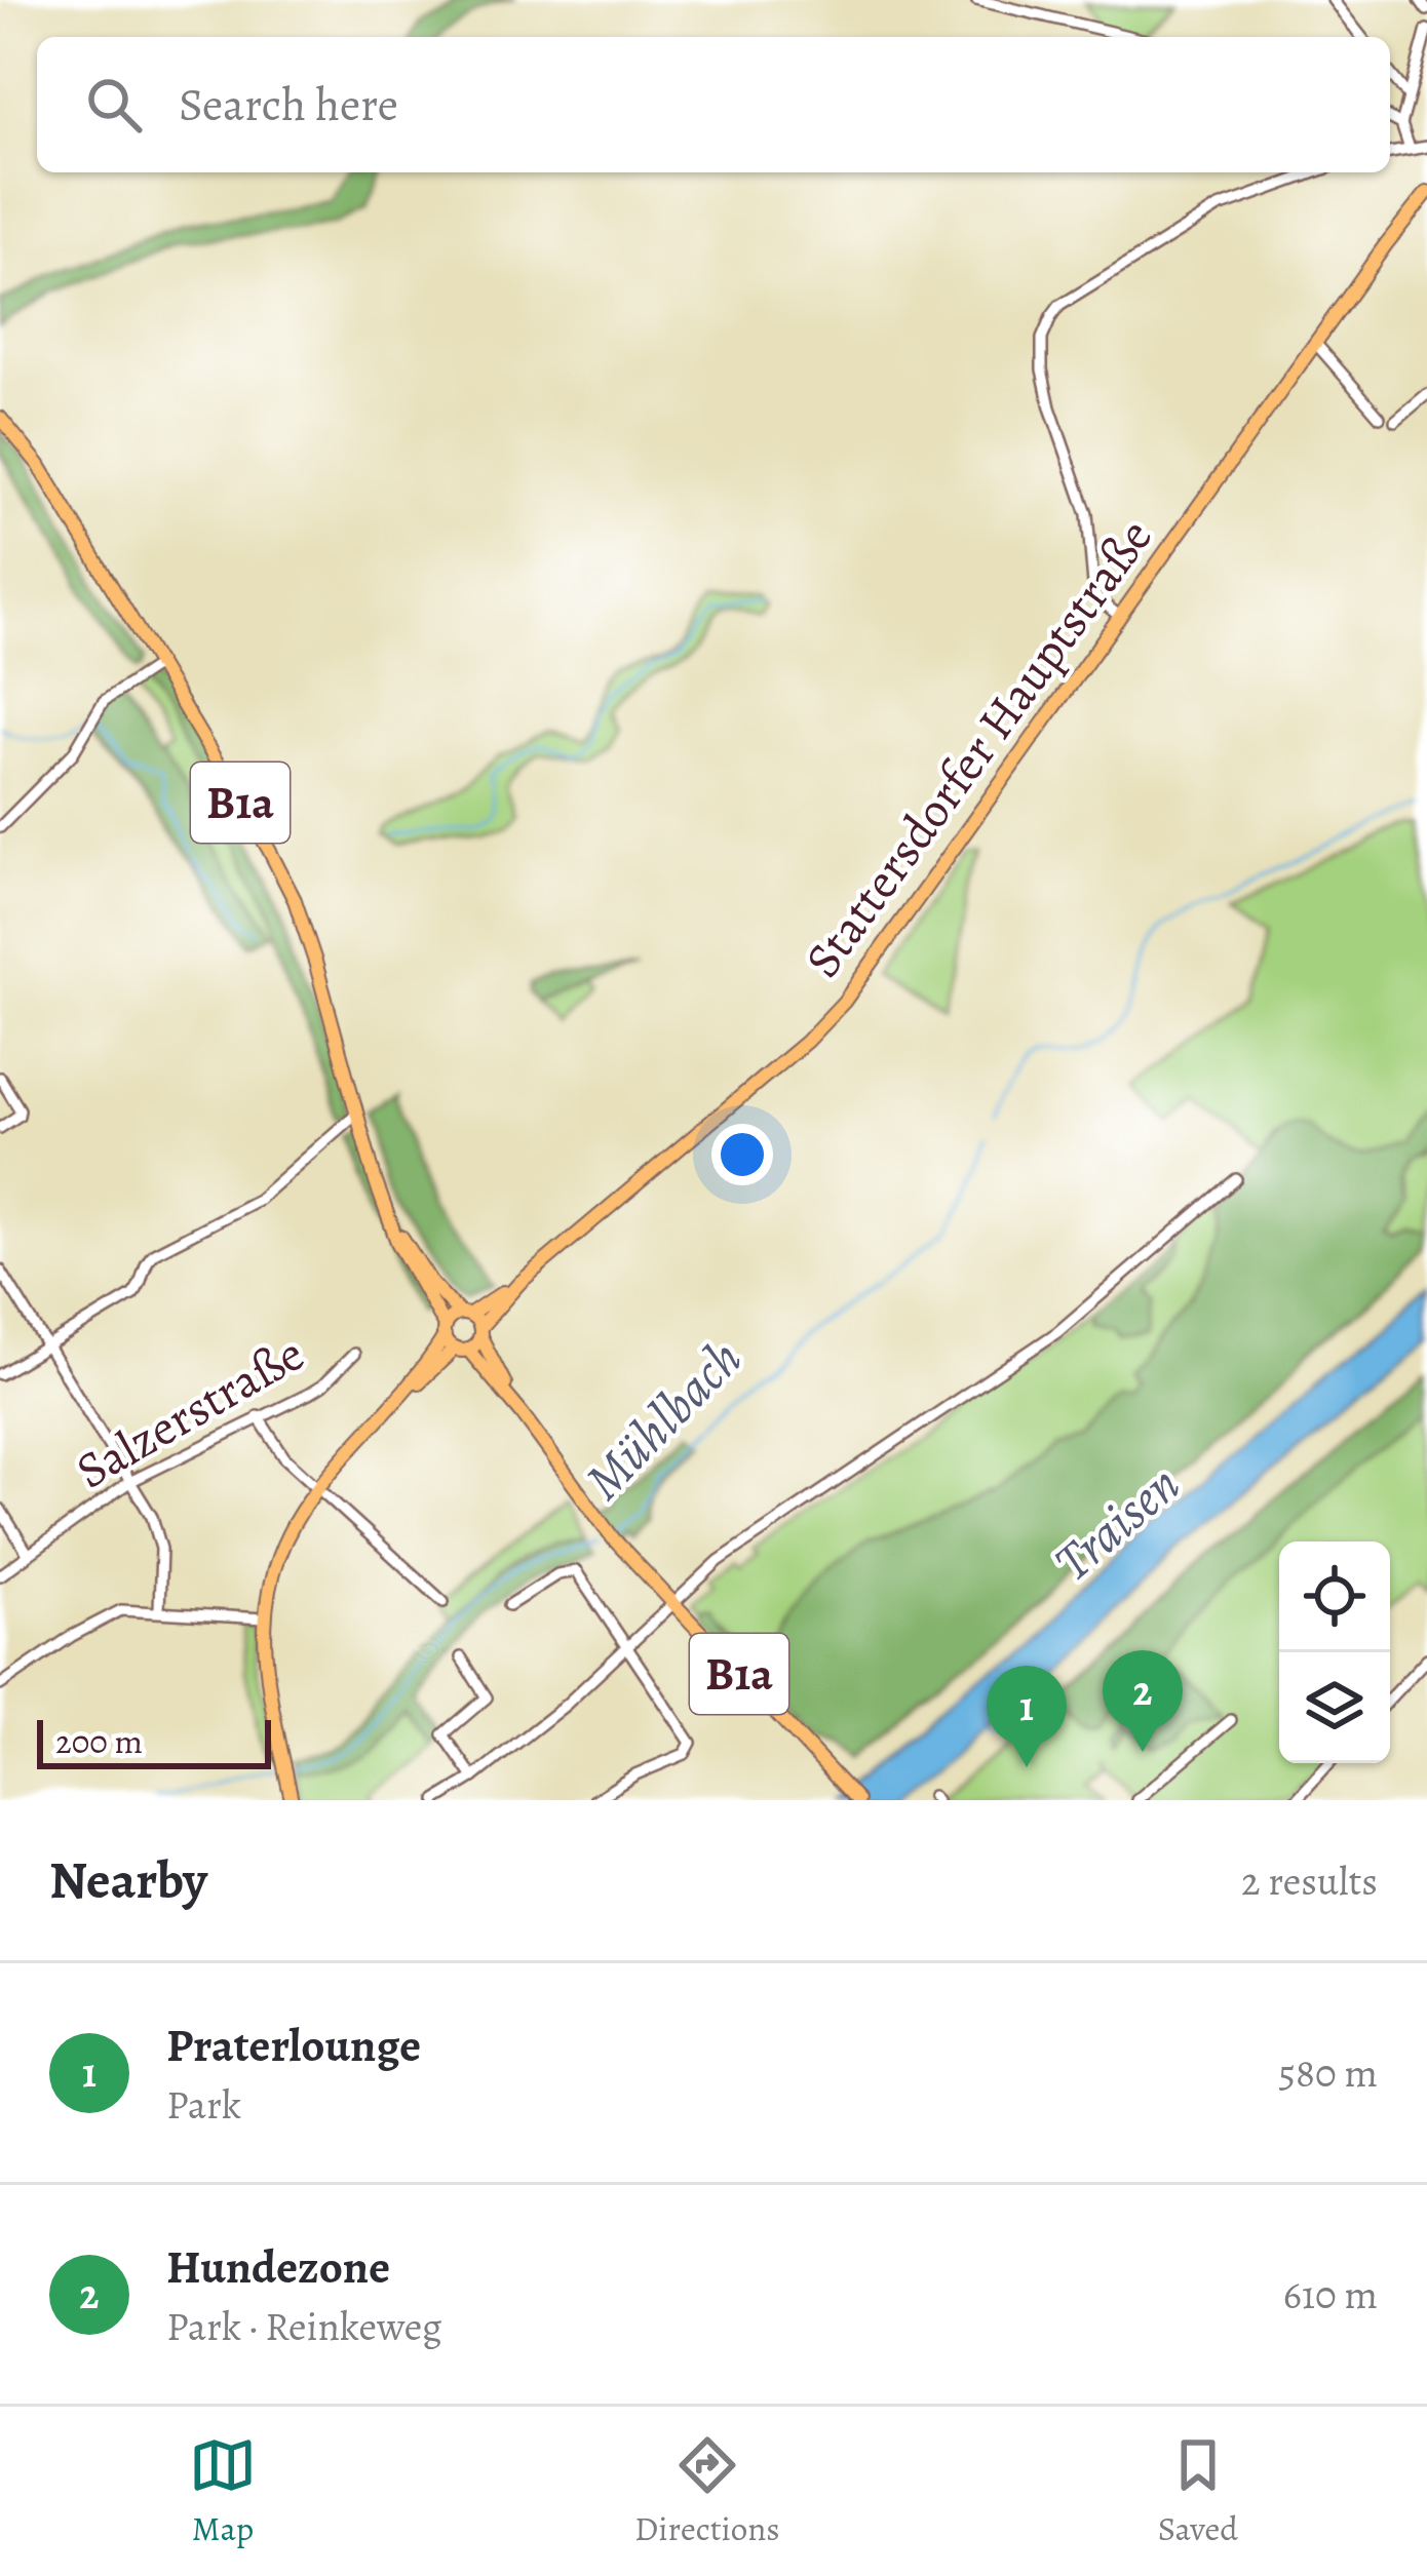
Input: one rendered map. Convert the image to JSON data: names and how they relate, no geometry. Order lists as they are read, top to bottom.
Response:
{
  "streets": {
    "main road": ["Stattersdorfer Hauptstraße", "B1a"],
    "street": ["Salzerstraße"]
  },
  "crossings": [
    ["Stattersdorfer Hauptstraße", "B1a"]
  ],
  "water": ["Mühlbach", "Traisen"],
  "scale_bar": "200 m",
  "page": {
    "search": "Search here",
    "pins": ["2", "1"],
    "scale": "200 m",
    "heading": ["Nearby", "2 results"],
    "list": [
      {
        "mark": "1",
        "name": "Praterlounge",
        "note": "Park",
        "value": "580 m"
      },
      {
        "mark": "2",
        "name": "Hundezone",
        "note": "Park · Reinkeweg",
        "value": "610 m"
      }
    ],
    "nav": ["Map", "Directions", "Saved"]
  }
}
